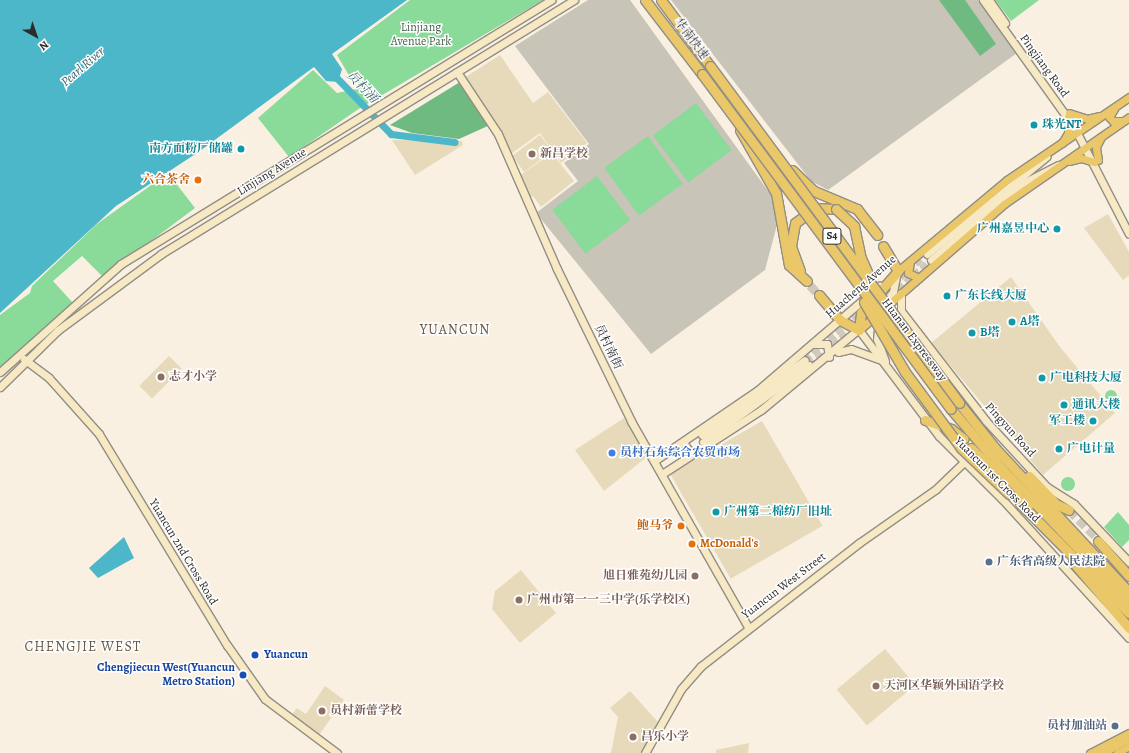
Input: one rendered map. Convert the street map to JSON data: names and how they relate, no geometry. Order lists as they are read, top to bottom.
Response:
{
  "streets": {
    "highway": ["S4", "Huanan Expressway"],
    "main road": ["Huacheng Avenue"],
    "street": [
      "Pingjiang Road",
      "Linjiang Avenue",
      "员村南街",
      "Pingyun Road",
      "Yuancun 1st Cross Road",
      "Yuancun 2nd Cross Road",
      "Yuancun West Street"
    ]
  },
  "crossings": [
    ["Pingjiang Road", "Huacheng Avenue"],
    ["Linjiang Avenue", "员村南街"],
    ["Linjiang Avenue", "Yuancun 2nd Cross Road"],
    ["Huacheng Avenue", "员村南街"],
    ["Huacheng Avenue", "Pingyun Road"],
    ["Huacheng Avenue", "Yuancun 1st Cross Road"],
    ["员村南街", "Yuancun West Street"],
    ["Yuancun 1st Cross Road", "Yuancun West Street"]
  ],
  "districts": ["YUANCUN", "CHENGJIE WEST"],
  "water": ["Pearl River", "员村涌"],
  "parks": ["Linjiang Avenue Park"],
  "places": [
    "珠光NT",
    "南方面粉厂储罐",
    "新昌学校",
    "六合茶舍",
    "广州嘉昱中心",
    "广东长线大厦",
    "A塔",
    "B塔",
    "志才小学",
    "广电科技大厦",
    "通讯大楼",
    "军工楼",
    "广电计量",
    "员村石东综合农贸市场",
    "广州第二棉纺厂旧址",
    "鲍马爷",
    "McDonald's",
    "广东省高级人民法院",
    "旭日雅苑幼儿园",
    "广州市第一一三中学(乐学校区)",
    "Yuancun",
    "Chengjiecun West(Yuancun Metro Station)",
    "天河区华颖外国语学校",
    "员村新蕾学校",
    "员村加油站",
    "昌乐小学"
  ],
  "north": "bottom right"
}
